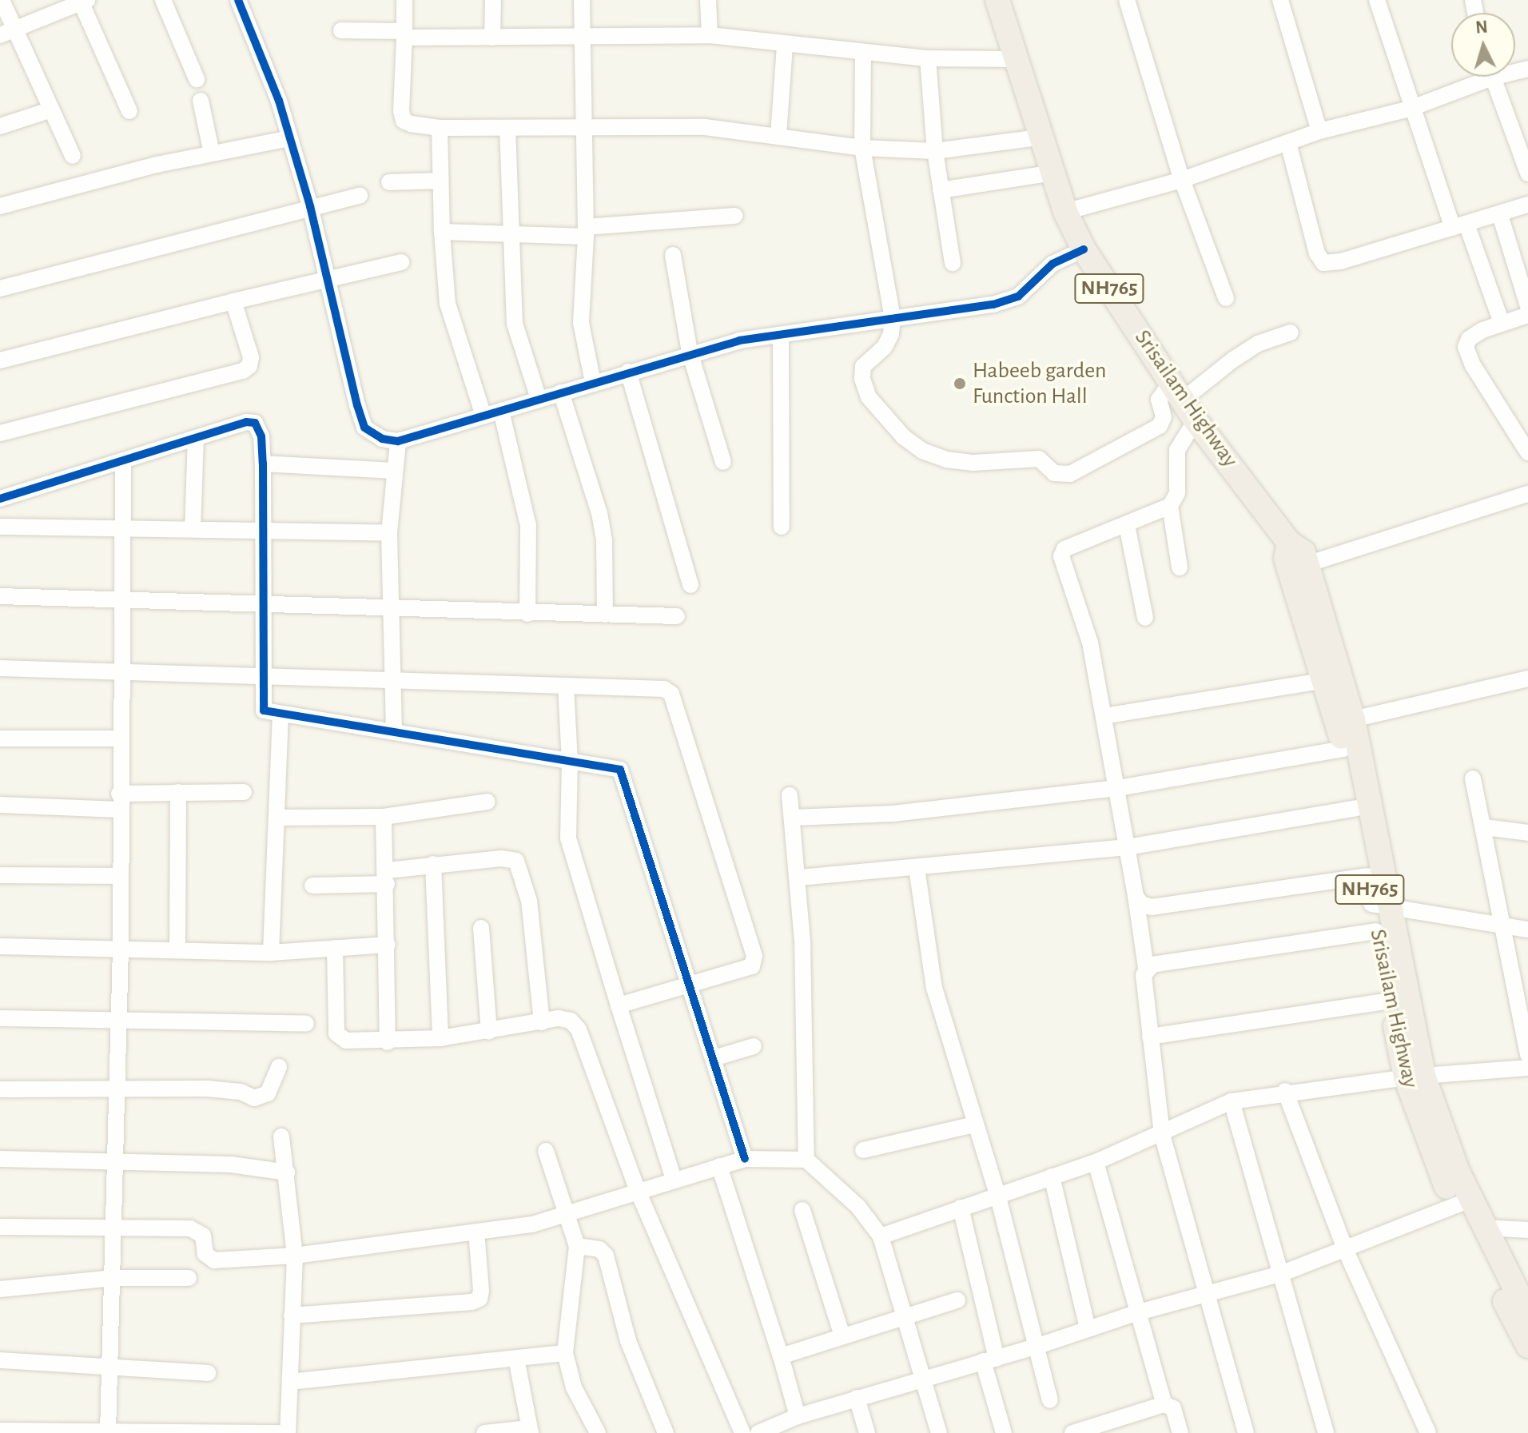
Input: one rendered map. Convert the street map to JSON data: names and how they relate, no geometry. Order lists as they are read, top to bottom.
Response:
{
  "streets": {
    "highway": ["NH765", "Srisailam Highway"]
  },
  "places": ["Habeeb garden Function Hall"],
  "north": "top"
}
